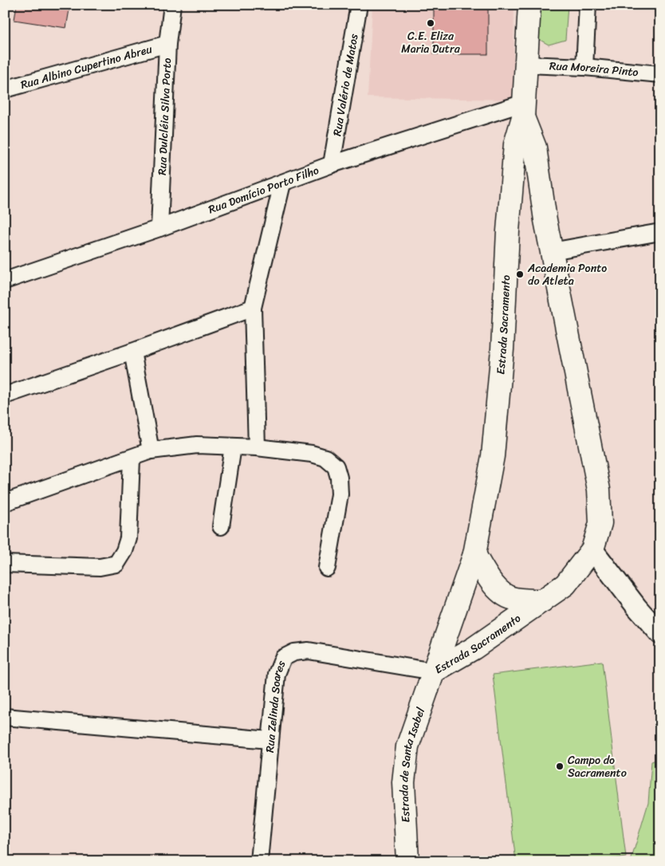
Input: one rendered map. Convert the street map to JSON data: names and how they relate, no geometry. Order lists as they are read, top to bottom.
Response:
{
  "streets": {
    "main road": ["Estrada Sacramento", "Estrada de Santa Isabel"],
    "street": [
      "Rua Albino Cupertino Abreu",
      "Rua Moreira Pinto",
      "Rua Valério de Matos",
      "Rua Dulcléia Silva Porto",
      "Rua Domício Porto Filho",
      "Rua Zelinda Soares"
    ]
  },
  "crossings": [
    ["Rua Albino Cupertino Abreu", "Rua Dulcléia Silva Porto"],
    ["Rua Moreira Pinto", "Estrada Sacramento"],
    ["Rua Valério de Matos", "Rua Domício Porto Filho"],
    ["Rua Dulcléia Silva Porto", "Rua Domício Porto Filho"],
    ["Rua Domício Porto Filho", "Estrada Sacramento"],
    ["Estrada Sacramento", "Rua Zelinda Soares"],
    ["Estrada Sacramento", "Estrada de Santa Isabel"],
    ["Rua Zelinda Soares", "Estrada de Santa Isabel"]
  ],
  "places": ["C.E. Eliza Maria Dutra", "Academia Ponto do Atleta", "Campo do Sacramento"]
}
